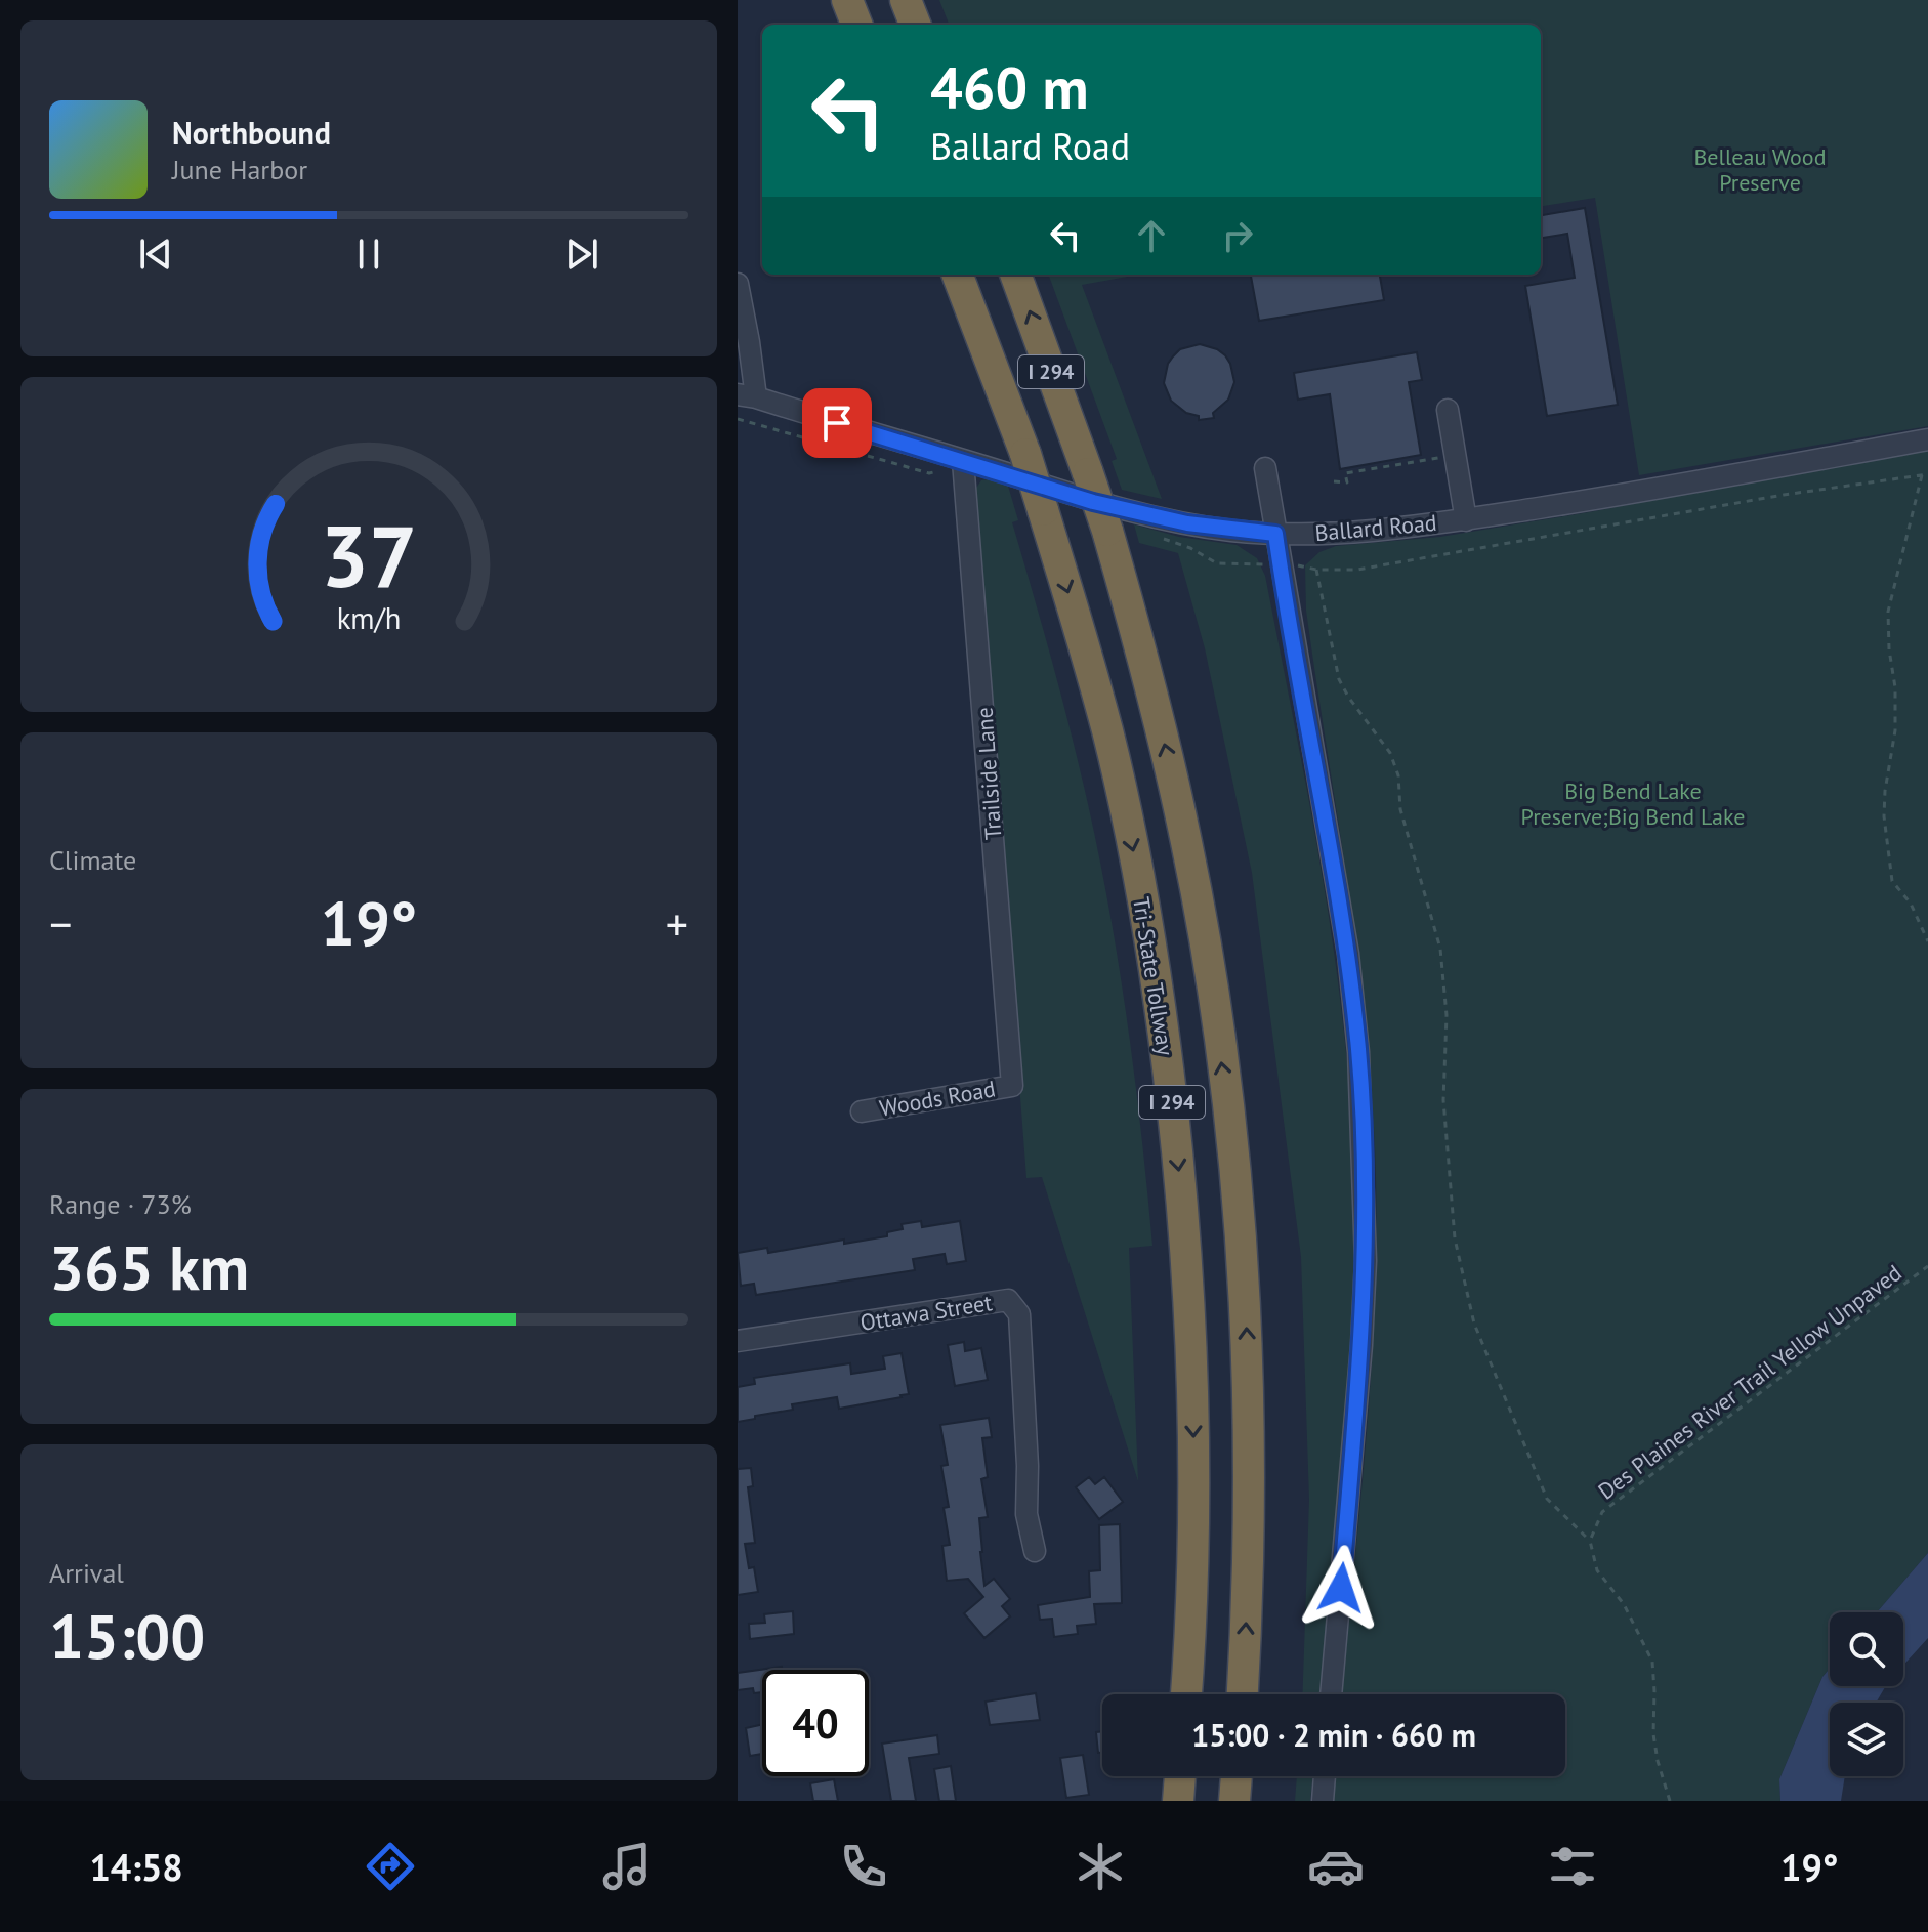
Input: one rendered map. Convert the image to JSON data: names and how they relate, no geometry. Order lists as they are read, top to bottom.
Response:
{
  "streets": {
    "highway": ["I 294", "Tri-State Tollway"],
    "street": [
      "Ballard Road",
      "Trailside Lane",
      "Woods Road",
      "Ottawa Street"
    ],
    "path": ["Des Plaines River Trail Yellow Unpaved"]
  },
  "crossings": [
    ["Ballard Road", "Trailside Lane"],
    ["Trailside Lane", "Woods Road"]
  ],
  "parks": ["Belleau Wood Preserve", "Big Bend Lake Preserve;Big Bend Lake"],
  "page": {
    "turn": ["460 m", "Ballard Road"],
    "song": ["Northbound", "June Harbor"],
    "tile": [
      "Climate",
      ["Range · 73%", "365 km"],
      ["Arrival", "15:00"]
    ],
    "heat": ["−", "19°", "+"],
    "limit": "40",
    "trip": "15:00 · 2 min · 660 m",
    "tabs": ["14:58", "19°"],
    "gauge": ["37", "km/h"]
  }
}
